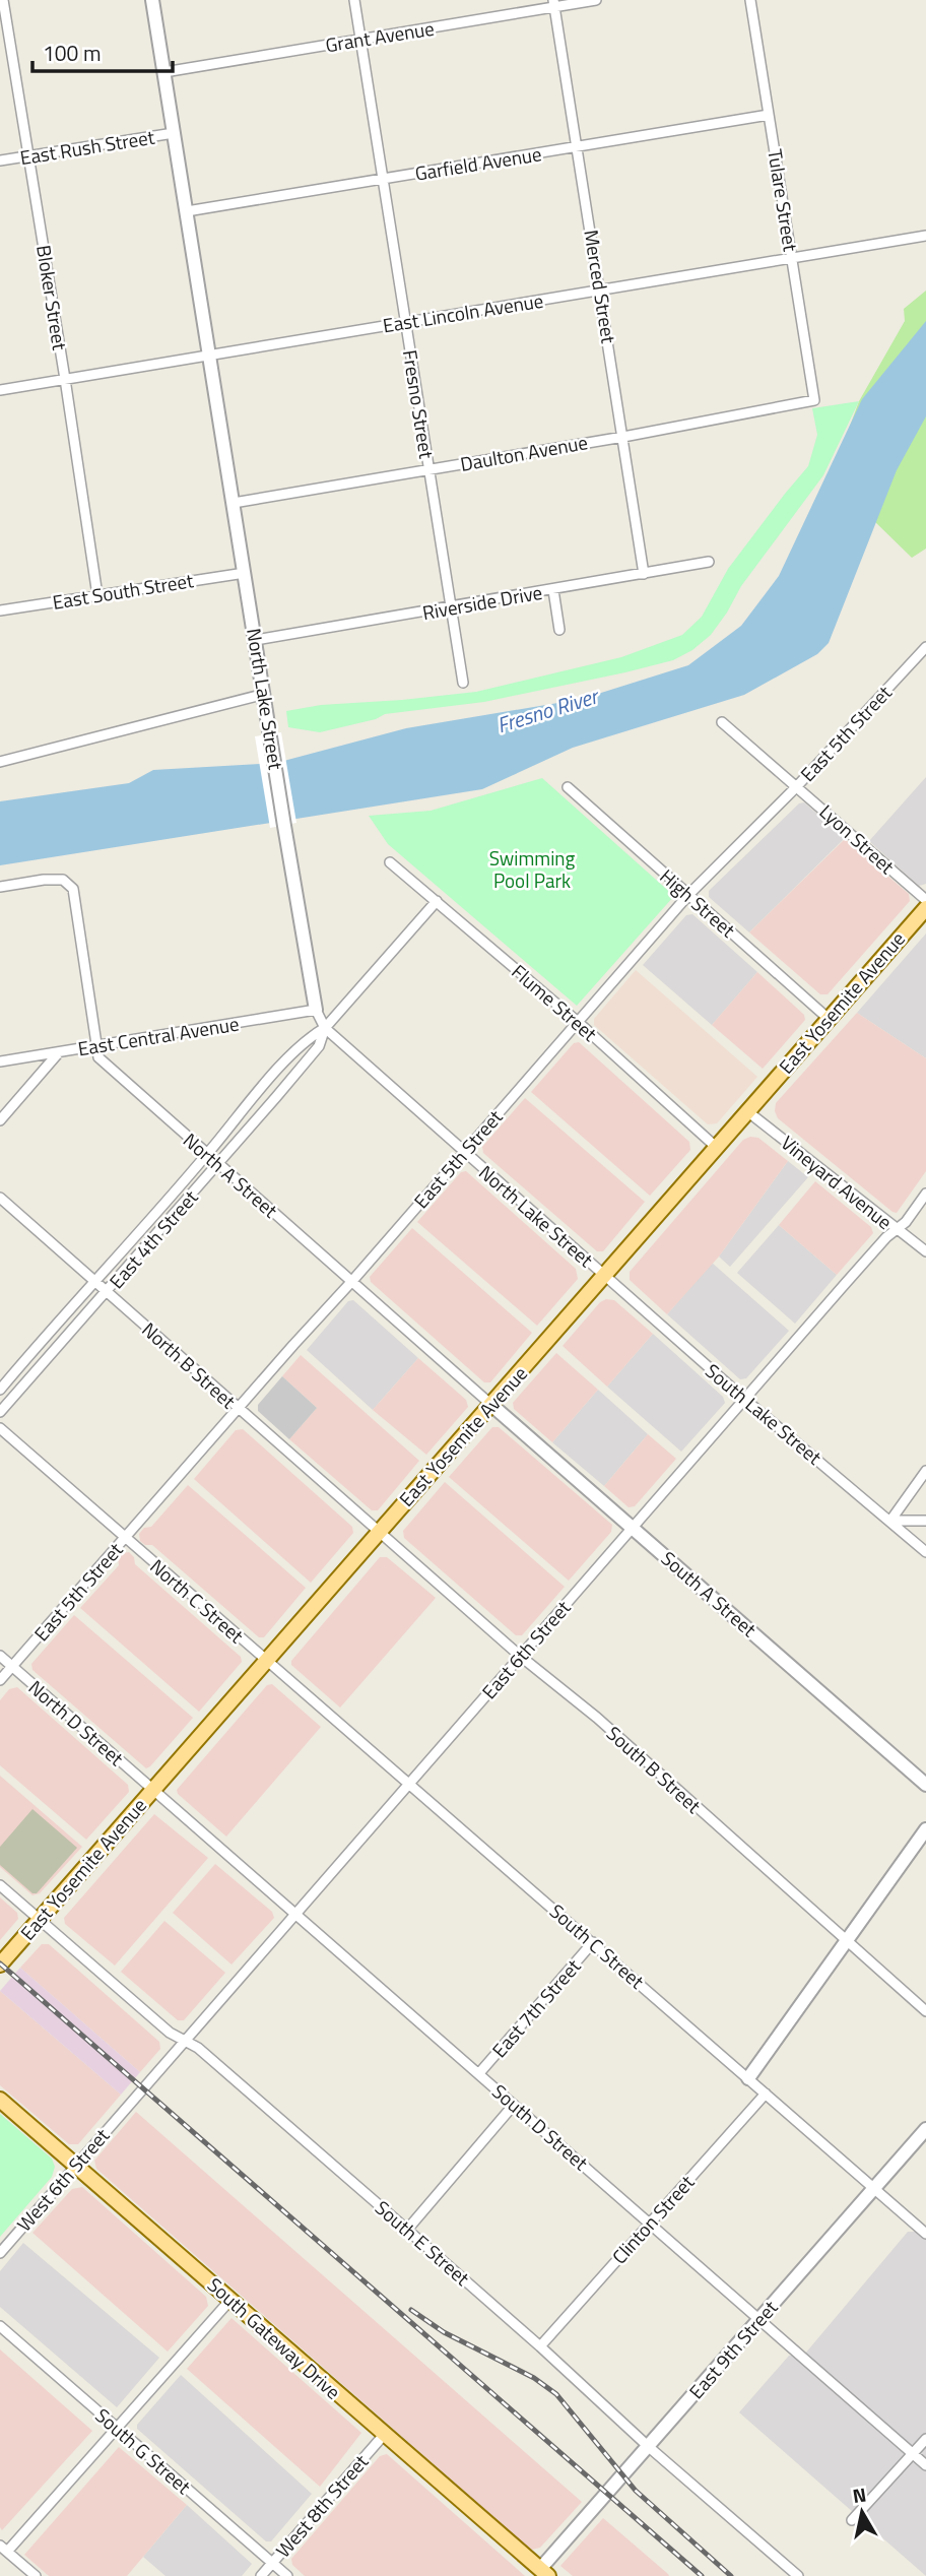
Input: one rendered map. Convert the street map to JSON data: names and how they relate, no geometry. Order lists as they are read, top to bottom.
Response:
{
  "streets": {
    "main road": ["East Yosemite Avenue", "South Gateway Drive"],
    "street": [
      "Grant Avenue",
      "East Rush Street",
      "Garfield Avenue",
      "Tulare Street",
      "Merced Street",
      "Bloker Street",
      "East Lincoln Avenue",
      "Fresno Street",
      "Daulton Avenue",
      "East South Street",
      "Riverside Drive",
      "North Lake Street",
      "East 5th Street",
      "Lyon Street",
      "High Street",
      "Flume Street",
      "East Central Avenue",
      "North A Street",
      "Vineyard Avenue",
      "East 4th Street",
      "North B Street",
      "South Lake Street",
      "South A Street",
      "North C Street",
      "East 6th Street",
      "North D Street",
      "South B Street",
      "South C Street",
      "East 7th Street",
      "South D Street",
      "West 6th Street",
      "Clinton Street",
      "South E Street",
      "East 9th Street",
      "South G Street",
      "West 8th Street"
    ]
  },
  "crossings": [
    ["Grant Avenue", "Merced Street"],
    ["Grant Avenue", "Fresno Street"],
    ["Grant Avenue", "North Lake Street"],
    ["East Rush Street", "Bloker Street"],
    ["East Rush Street", "North Lake Street"],
    ["Garfield Avenue", "Tulare Street"],
    ["Garfield Avenue", "Merced Street"],
    ["Garfield Avenue", "Fresno Street"],
    ["Garfield Avenue", "North Lake Street"],
    ["Tulare Street", "East Lincoln Avenue"],
    ["Tulare Street", "Daulton Avenue"],
    ["Merced Street", "East Lincoln Avenue"],
    ["Merced Street", "Daulton Avenue"],
    ["Merced Street", "Riverside Drive"],
    ["Bloker Street", "East Lincoln Avenue"],
    ["Bloker Street", "East South Street"],
    ["East Lincoln Avenue", "Fresno Street"],
    ["East Lincoln Avenue", "North Lake Street"],
    ["Fresno Street", "Daulton Avenue"],
    ["Fresno Street", "Riverside Drive"],
    ["Daulton Avenue", "North Lake Street"],
    ["East South Street", "North Lake Street"],
    ["Riverside Drive", "North Lake Street"],
    ["North Lake Street", "East 5th Street"],
    ["North Lake Street", "East Yosemite Avenue"],
    ["North Lake Street", "East Central Avenue"],
    ["North Lake Street", "East 4th Street"],
    ["North Lake Street", "South Lake Street"],
    ["East 5th Street", "Lyon Street"],
    ["East 5th Street", "High Street"],
    ["East 5th Street", "Flume Street"],
    ["East 5th Street", "North A Street"],
    ["East 5th Street", "North B Street"],
    ["East 5th Street", "North C Street"],
    ["East 5th Street", "North D Street"],
    ["High Street", "East Yosemite Avenue"],
    ["Flume Street", "East Yosemite Avenue"],
    ["Flume Street", "East 4th Street"],
    ["East Yosemite Avenue", "North A Street"],
    ["East Yosemite Avenue", "Vineyard Avenue"],
    ["East Yosemite Avenue", "North B Street"],
    ["East Yosemite Avenue", "South Lake Street"],
    ["East Yosemite Avenue", "South A Street"],
    ["East Yosemite Avenue", "North C Street"],
    ["East Yosemite Avenue", "North D Street"],
    ["East Yosemite Avenue", "South B Street"],
    ["East Yosemite Avenue", "South C Street"],
    ["East Yosemite Avenue", "South D Street"],
    ["East Yosemite Avenue", "South E Street"],
    ["East Central Avenue", "North A Street"],
    ["North A Street", "East 4th Street"],
    ["North A Street", "South A Street"],
    ["Vineyard Avenue", "East 6th Street"],
    ["East 4th Street", "North B Street"],
    ["North B Street", "South B Street"],
    ["South Lake Street", "East 6th Street"],
    ["South A Street", "East 6th Street"],
    ["North C Street", "South C Street"],
    ["East 6th Street", "South B Street"],
    ["East 6th Street", "South C Street"],
    ["East 6th Street", "South D Street"],
    ["East 6th Street", "West 6th Street"],
    ["East 6th Street", "South E Street"],
    ["North D Street", "South D Street"],
    ["South C Street", "East 7th Street"],
    ["South C Street", "Clinton Street"],
    ["South C Street", "East 9th Street"],
    ["East 7th Street", "South D Street"],
    ["South D Street", "Clinton Street"],
    ["South D Street", "East 9th Street"],
    ["West 6th Street", "South Gateway Drive"],
    ["Clinton Street", "South E Street"],
    ["South E Street", "East 9th Street"],
    ["South Gateway Drive", "East 9th Street"],
    ["South Gateway Drive", "West 8th Street"],
    ["South G Street", "West 8th Street"]
  ],
  "water": ["Fresno River"],
  "parks": ["Swimming Pool Park"],
  "scale_bar": "100 m",
  "north": "top"
}
